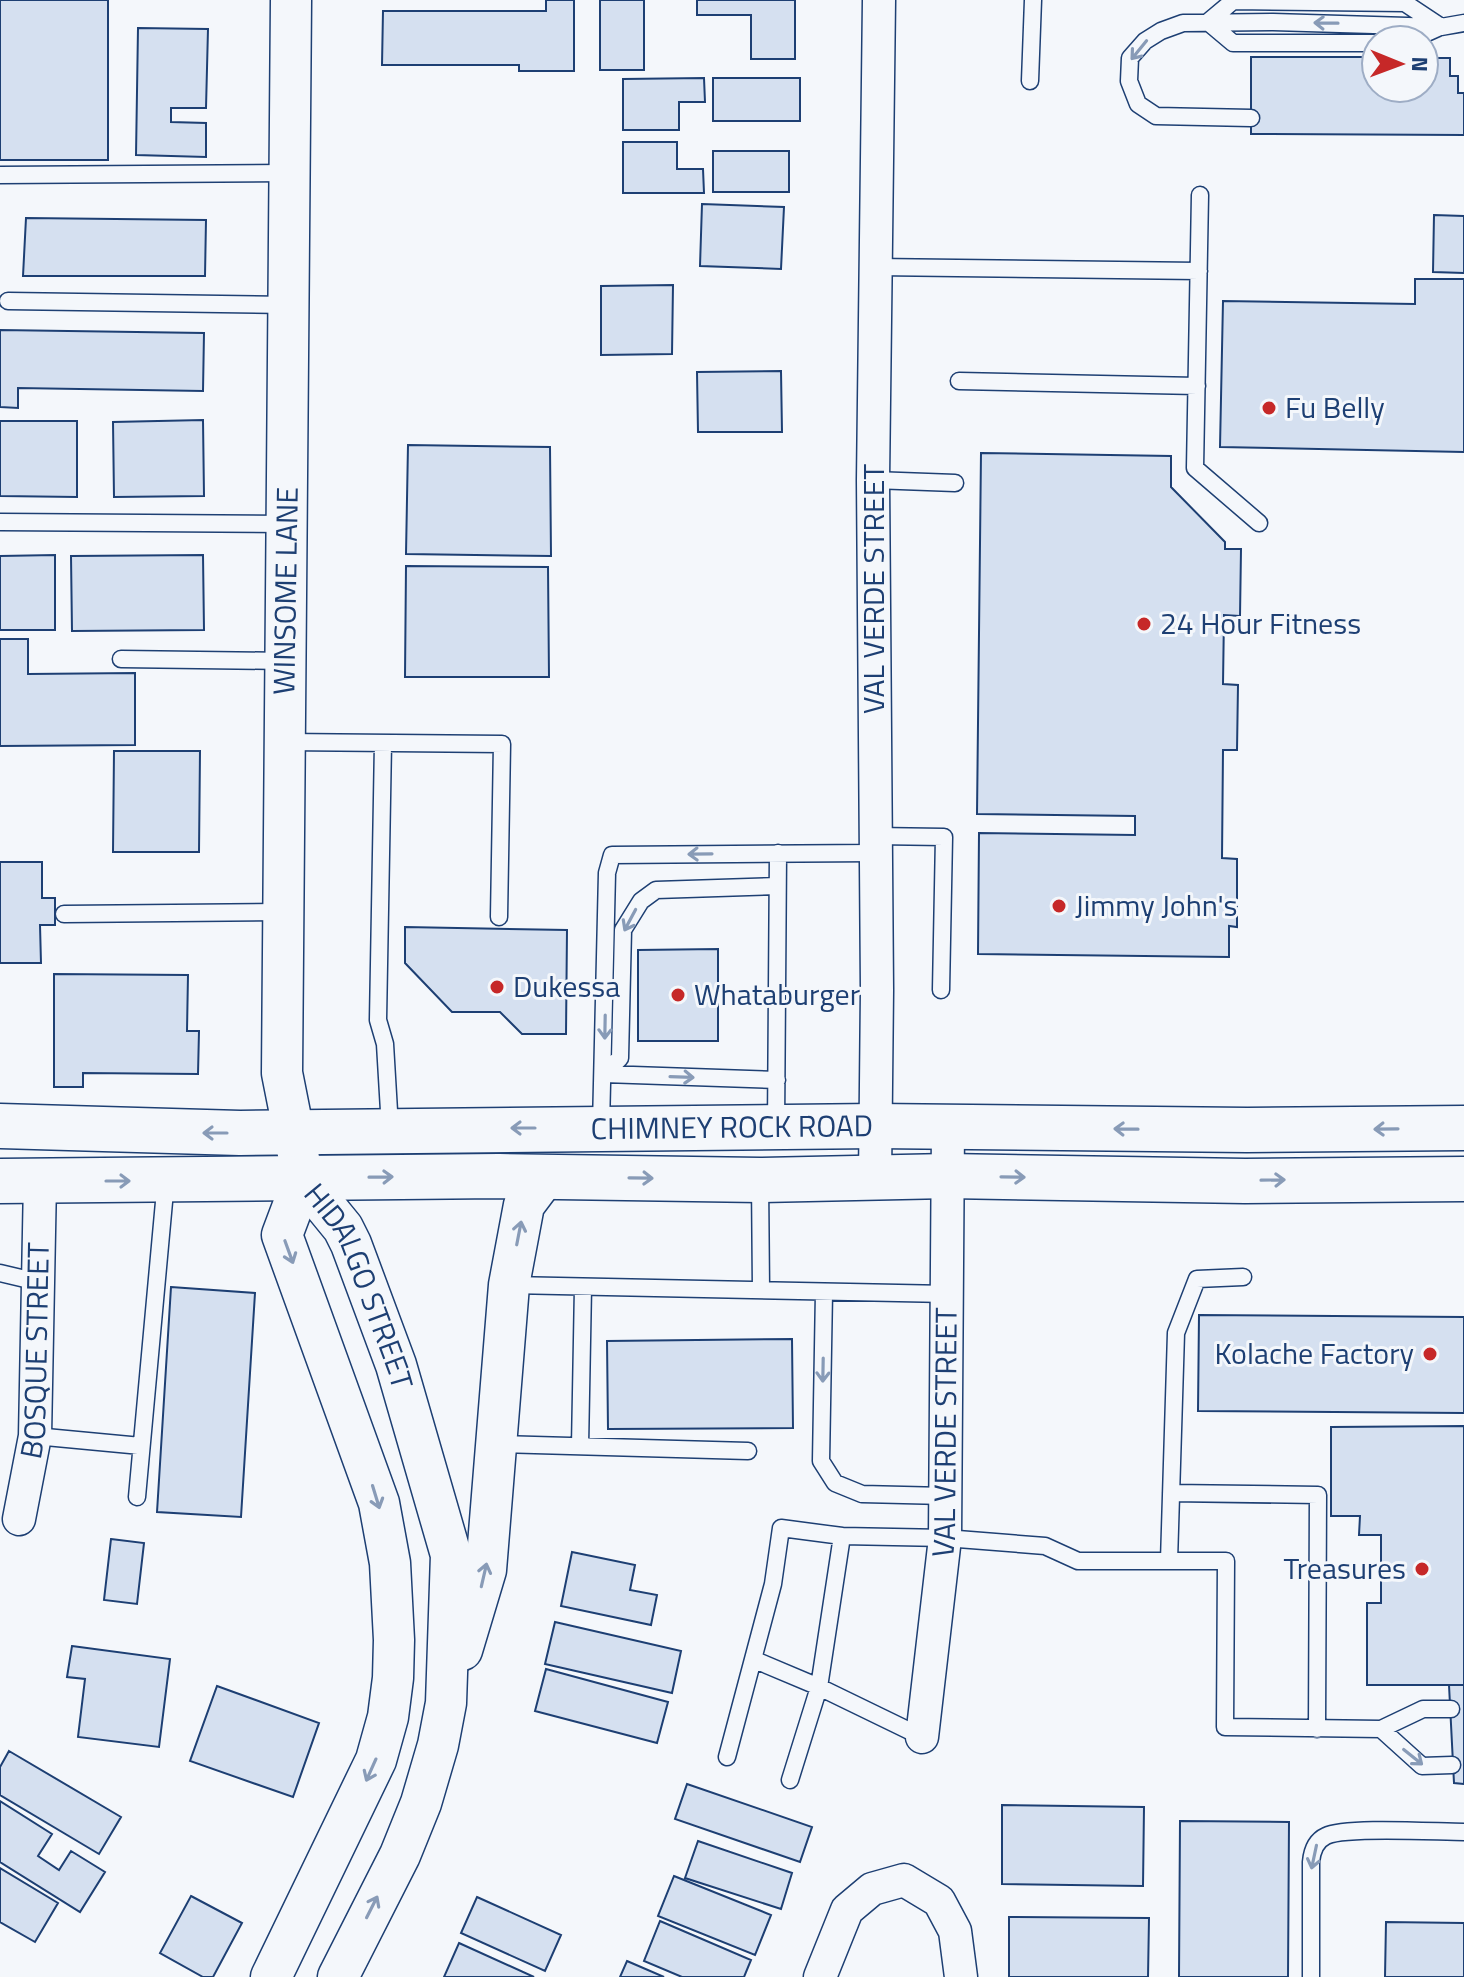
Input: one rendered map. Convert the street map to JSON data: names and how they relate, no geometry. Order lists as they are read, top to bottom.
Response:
{
  "streets": {
    "main road": ["CHIMNEY ROCK ROAD"],
    "street": [
      "VAL VERDE STREET",
      "WINSOME LANE",
      "HIDALGO STREET",
      "BOSQUE STREET"
    ]
  },
  "crossings": [
    ["VAL VERDE STREET", "CHIMNEY ROCK ROAD"],
    ["WINSOME LANE", "CHIMNEY ROCK ROAD"],
    ["WINSOME LANE", "HIDALGO STREET"],
    ["CHIMNEY ROCK ROAD", "HIDALGO STREET"],
    ["CHIMNEY ROCK ROAD", "BOSQUE STREET"]
  ],
  "places": [
    "Fu Belly",
    "24 Hour Fitness",
    "Jimmy John's",
    "Dukessa",
    "Whataburger",
    "Kolache Factory",
    "Treasures"
  ],
  "north": "right"
}
